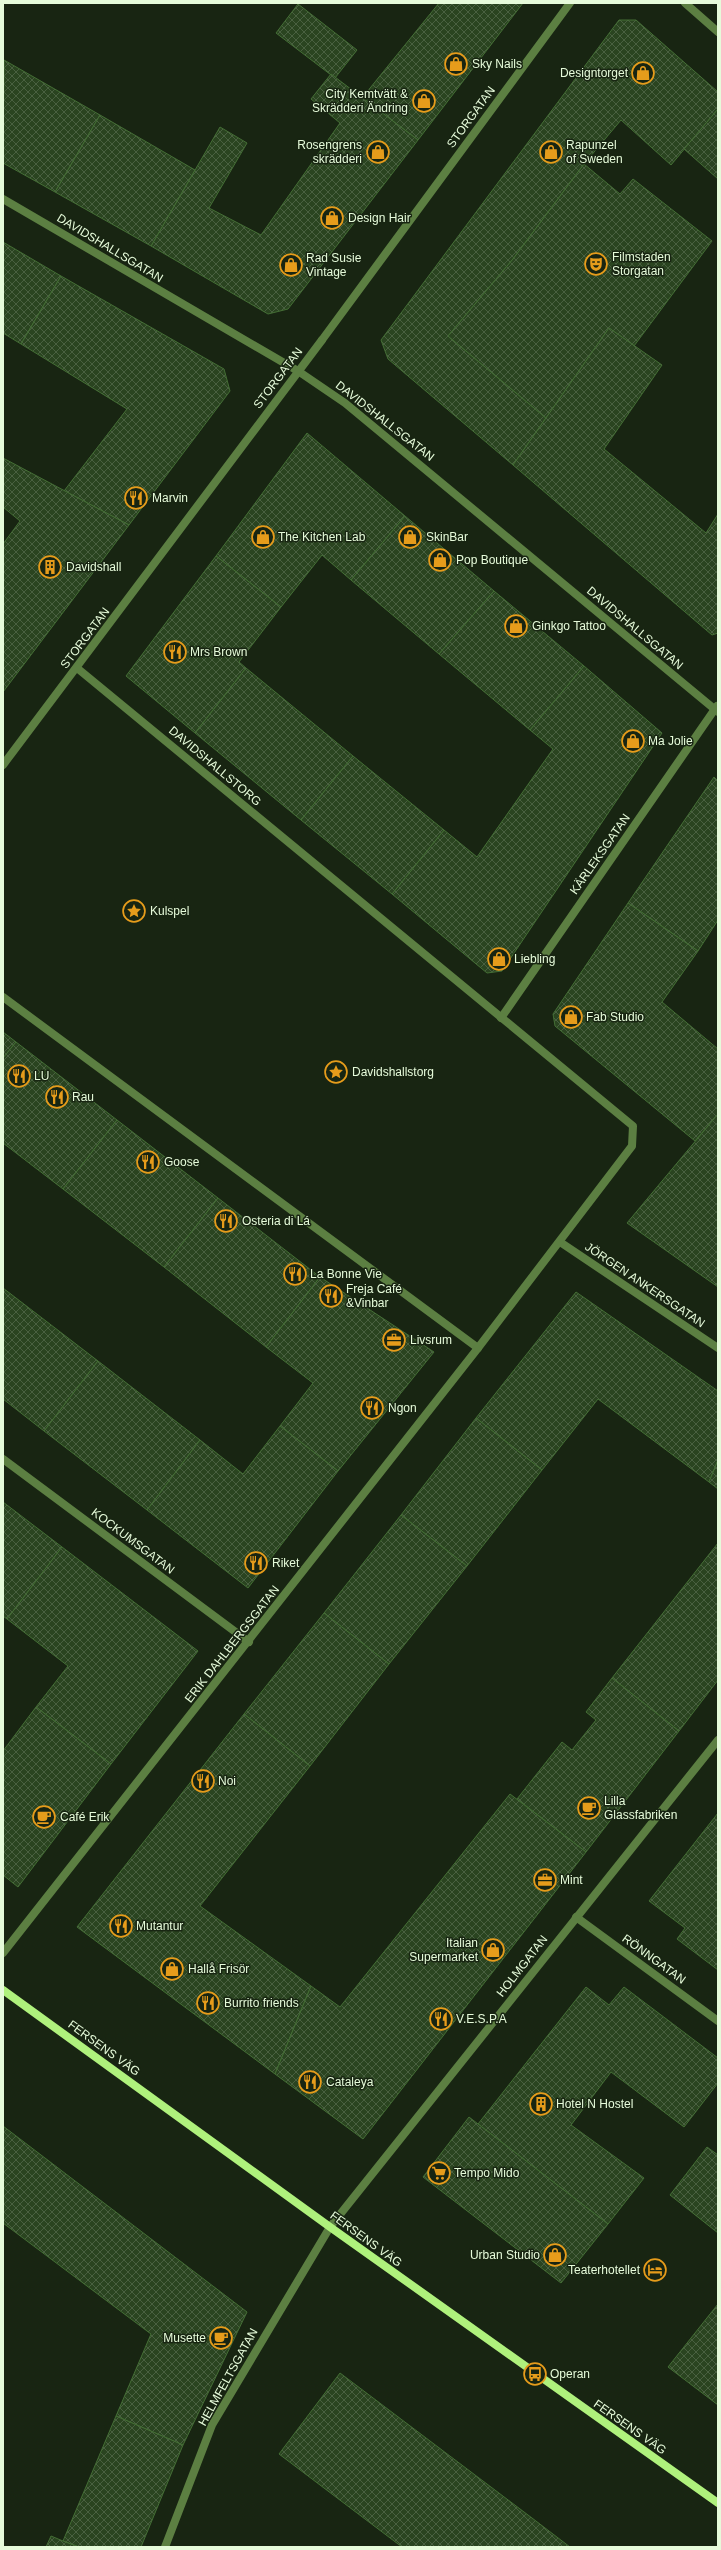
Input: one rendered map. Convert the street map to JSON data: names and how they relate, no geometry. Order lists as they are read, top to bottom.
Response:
{
  "streets": {
    "main road": ["FERSENS VÄG"],
    "street": [
      "STORGATAN",
      "DAVIDSHALLSGATAN",
      "DAVIDSHALLSTORG",
      "KÄRLEKSGATAN",
      "JÖRGEN ANKERSGATAN",
      "KOCKUMSGATAN",
      "ERIK DAHLBERGSGATAN",
      "RÖNNGATAN",
      "HOLMGATAN",
      "HELMFELTSGATAN"
    ]
  },
  "crossings": [
    ["STORGATAN", "DAVIDSHALLSGATAN"],
    ["STORGATAN", "DAVIDSHALLSTORG"],
    ["DAVIDSHALLSGATAN", "KÄRLEKSGATAN"],
    ["DAVIDSHALLSTORG", "KÄRLEKSGATAN"],
    ["DAVIDSHALLSTORG", "JÖRGEN ANKERSGATAN"],
    ["DAVIDSHALLSTORG", "ERIK DAHLBERGSGATAN"],
    ["KOCKUMSGATAN", "ERIK DAHLBERGSGATAN"],
    ["RÖNNGATAN", "HOLMGATAN"],
    ["HOLMGATAN", "FERSENS VÄG"],
    ["HOLMGATAN", "HELMFELTSGATAN"],
    ["FERSENS VÄG", "HELMFELTSGATAN"]
  ],
  "places": {
    "shop": [
      "Sky Nails",
      "Designtorget",
      "City Kemtvätt & Skrädderi Ändring",
      "Rosengrens skrädderi",
      "Rapunzel of Sweden",
      "Design Hair",
      "Rad Susie Vintage",
      "The Kitchen Lab",
      "SkinBar",
      "Pop Boutique",
      "Ginkgo Tattoo",
      "Ma Jolie",
      "Liebling",
      "Fab Studio",
      "Italian Supermarket",
      "Hallå Frisör",
      "Urban Studio"
    ],
    "theatre": ["Filmstaden Storgatan"],
    "restaurant": [
      "Marvin",
      "Mrs Brown",
      "LU",
      "Rau",
      "Goose",
      "Osteria di Lá",
      "La Bonne Vie",
      "Freja Café &Vinbar",
      "Ngon",
      "Riket",
      "Noi",
      "Mutantur",
      "Burrito friends",
      "V.E.S.P.A",
      "Cataleya"
    ],
    "building": ["Davidshall", "Hotel N Hostel"],
    "place": ["Kulspel", "Davidshallstorg"],
    "office": ["Livsrum", "Mint"],
    "cafe": ["Lilla Glassfabriken", "Café Erik", "Musette"],
    "supermarket": ["Tempo Mido"],
    "hotel": ["Teaterhotellet"],
    "bus stop": ["Operan"]
  }
}
